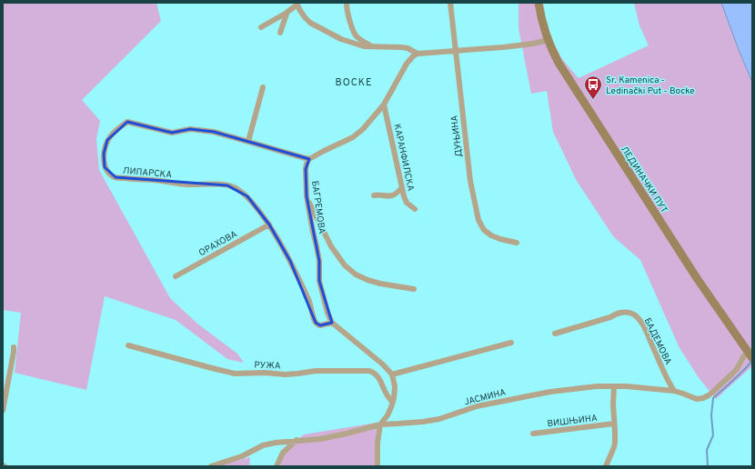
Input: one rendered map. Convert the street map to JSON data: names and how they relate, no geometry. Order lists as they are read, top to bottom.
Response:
{
  "streets": {
    "main road": ["ЛЕДИНАЧКИ ПУТ"],
    "street": [
      "ДУЊИНА",
      "КАРАНФИЛСКА",
      "ЛИПАРСКА",
      "БАГРЕМОВА",
      "ОРАХОВА",
      "БАДЕМОВА",
      "РУЖА",
      "ЈАСМИНА",
      "ВИШЊИНА"
    ]
  },
  "crossings": [
    ["ЛИПАРСКА", "БАГРЕМОВА"],
    ["ЛИПАРСКА", "ОРАХОВА"],
    ["ЛЕДИНАЧКИ ПУТ", "ЈАСМИНА"],
    ["БАДЕМОВА", "ЈАСМИНА"]
  ],
  "districts": ["BOCKE"],
  "places": {
    "bus stop": ["Sr. Kamenica - Ledinački Put - Bocke"]
  }
}
